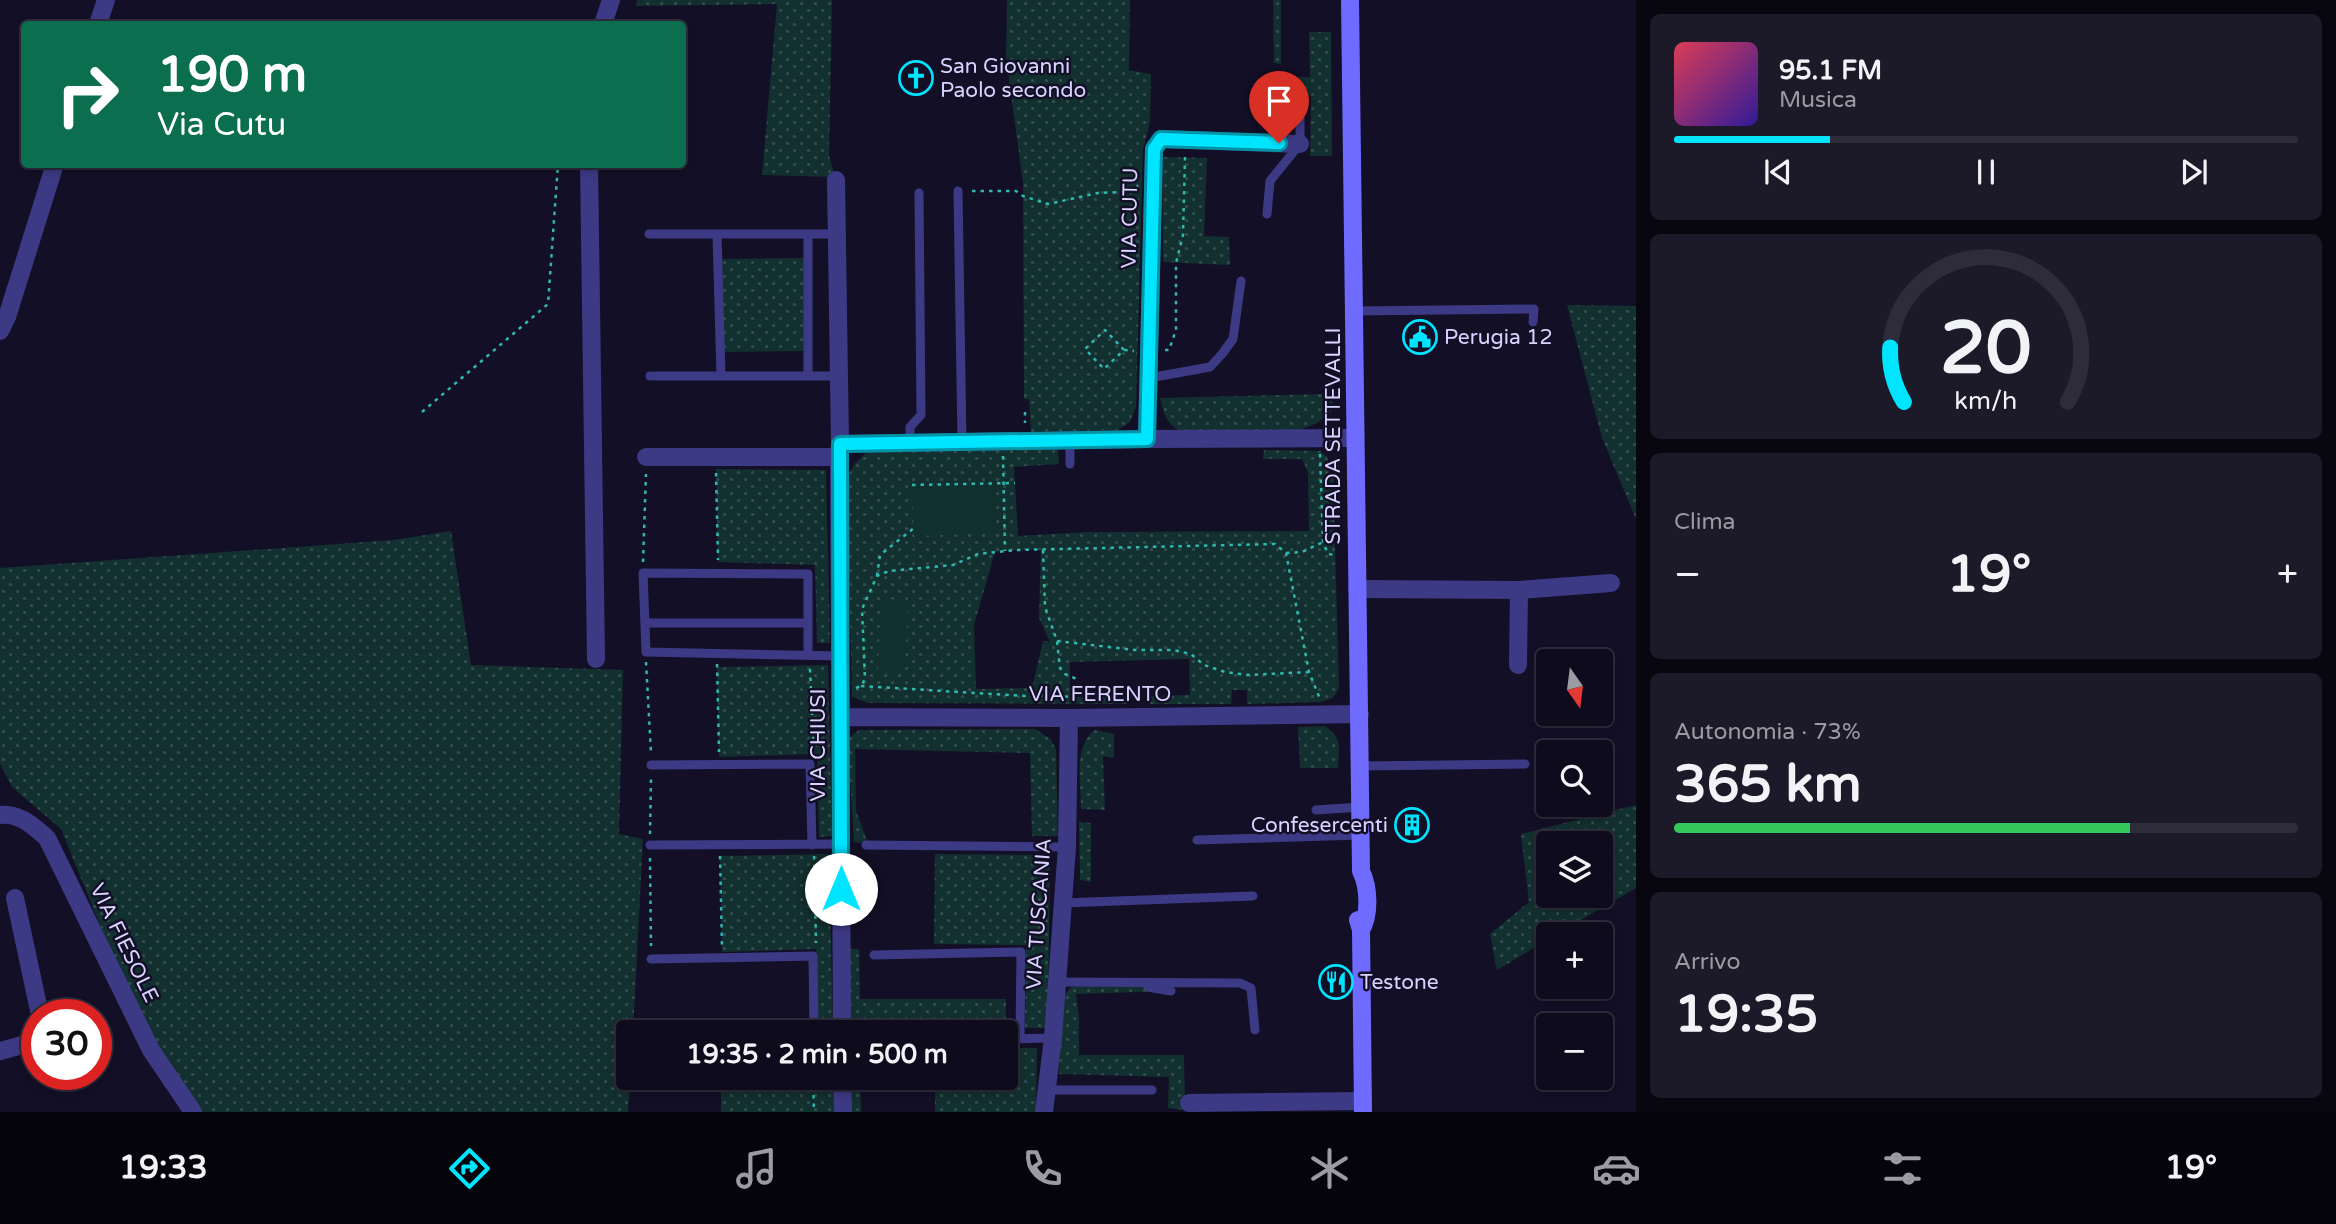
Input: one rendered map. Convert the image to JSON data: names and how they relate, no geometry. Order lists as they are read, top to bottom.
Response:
{
  "streets": {
    "main road": ["STRADA SETTEVALLI"],
    "street": [
      "VIA CUTU",
      "VIA FERENTO",
      "VIA CHIUSI",
      "VIA TUSCANIA",
      "VIA FIESOLE"
    ]
  },
  "crossings": [
    ["STRADA SETTEVALLI", "VIA FERENTO"],
    ["VIA FERENTO", "VIA CHIUSI"],
    ["VIA FERENTO", "VIA TUSCANIA"]
  ],
  "places": {
    "church": ["San Giovanni Paolo secondo"],
    "public building": ["Perugia 12"],
    "building": ["Confesercenti"],
    "restaurant": ["Testone"]
  },
  "north": "bottom",
  "page": {
    "turn": ["190 m", "Via Cutu"],
    "song": ["95.1 FM", "Musica"],
    "tile": [
      "Clima",
      ["Autonomia · 73%", "365 km"],
      ["Arrivo", "19:35"]
    ],
    "heat": ["−", "19°", "+"],
    "map_buttons": ["+", "−"],
    "limit": "30",
    "trip": "19:35 · 2 min · 500 m",
    "tabs": ["19:33", "19°"],
    "gauge": ["20", "km/h"]
  }
}
